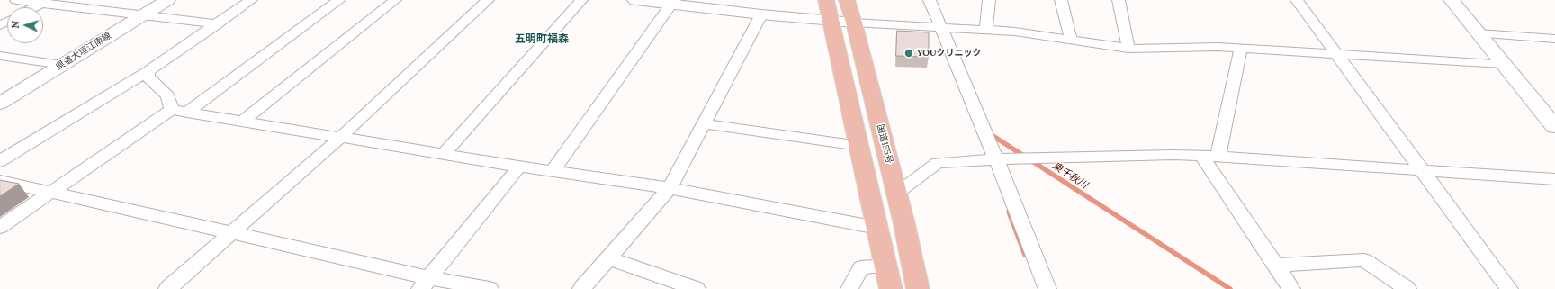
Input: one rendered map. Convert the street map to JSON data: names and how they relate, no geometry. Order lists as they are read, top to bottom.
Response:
{
  "streets": {
    "highway": ["国道155号"],
    "street": ["県道大垣江南線"]
  },
  "districts": ["五明町福森"],
  "water": ["東千秋川"],
  "places": ["YOUクリニック"],
  "north": "left"
}
